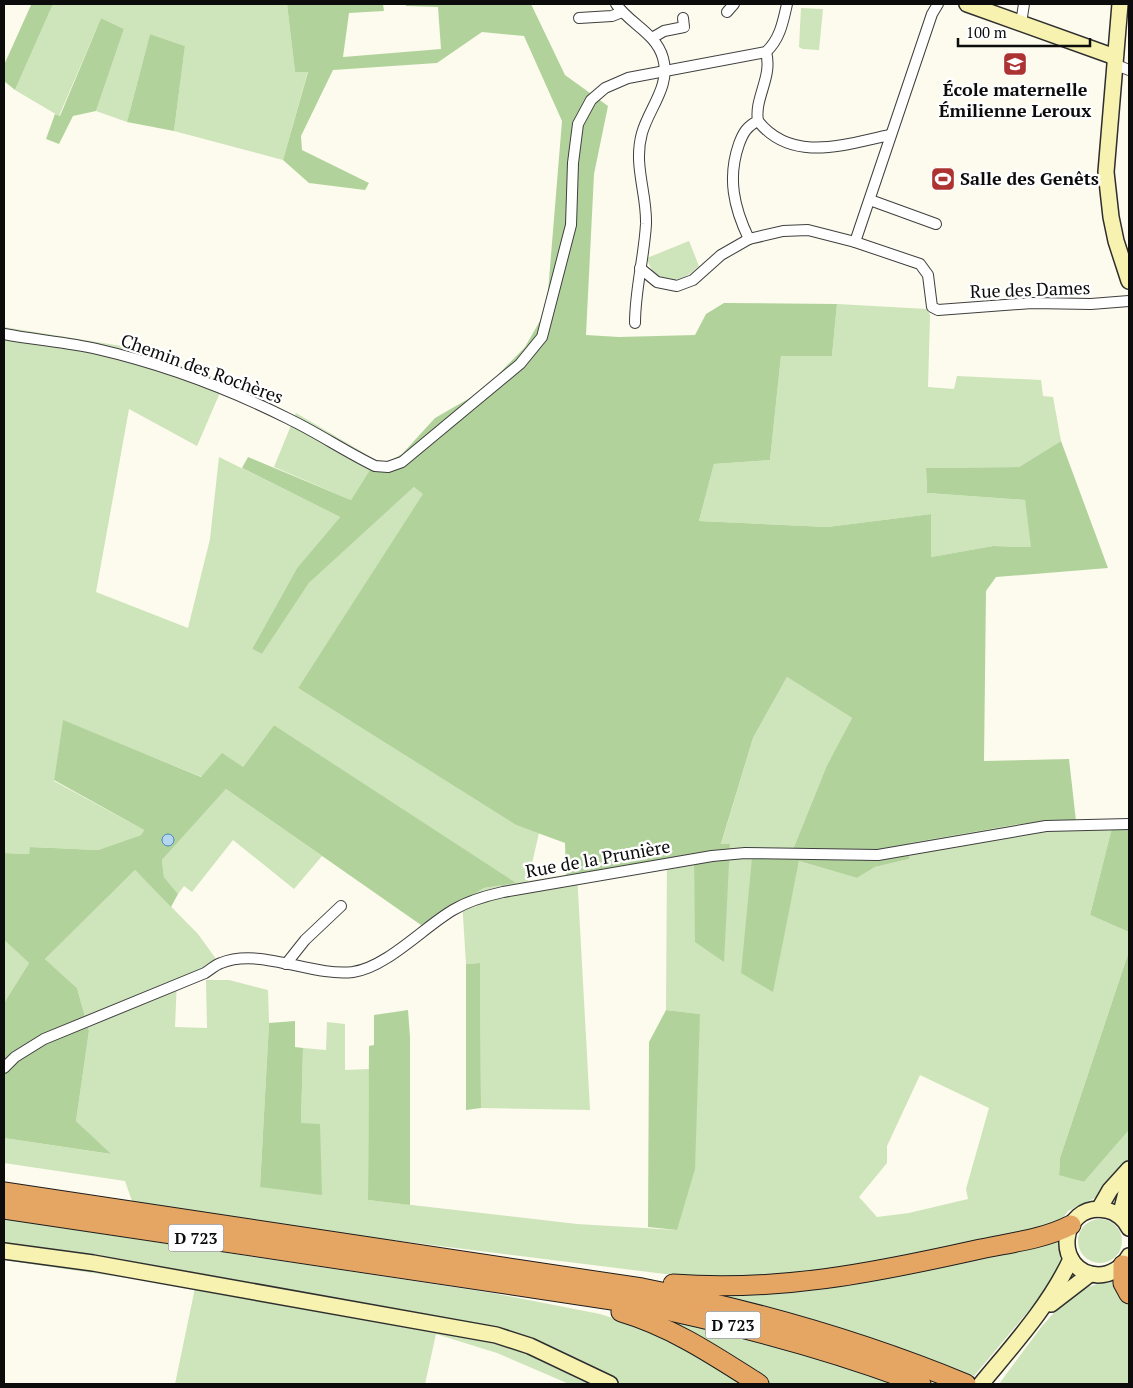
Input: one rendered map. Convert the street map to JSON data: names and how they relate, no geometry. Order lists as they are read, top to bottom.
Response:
{
  "streets": {
    "highway": ["D 723"],
    "street": ["Rue des Dames", "Chemin des Rochères", "Rue de la Prunière"]
  },
  "places": {
    "school or university": ["École maternelle Émilienne Leroux"],
    "sports": ["Salle des Genêts"]
  },
  "scale_bar": "100 m"
}
